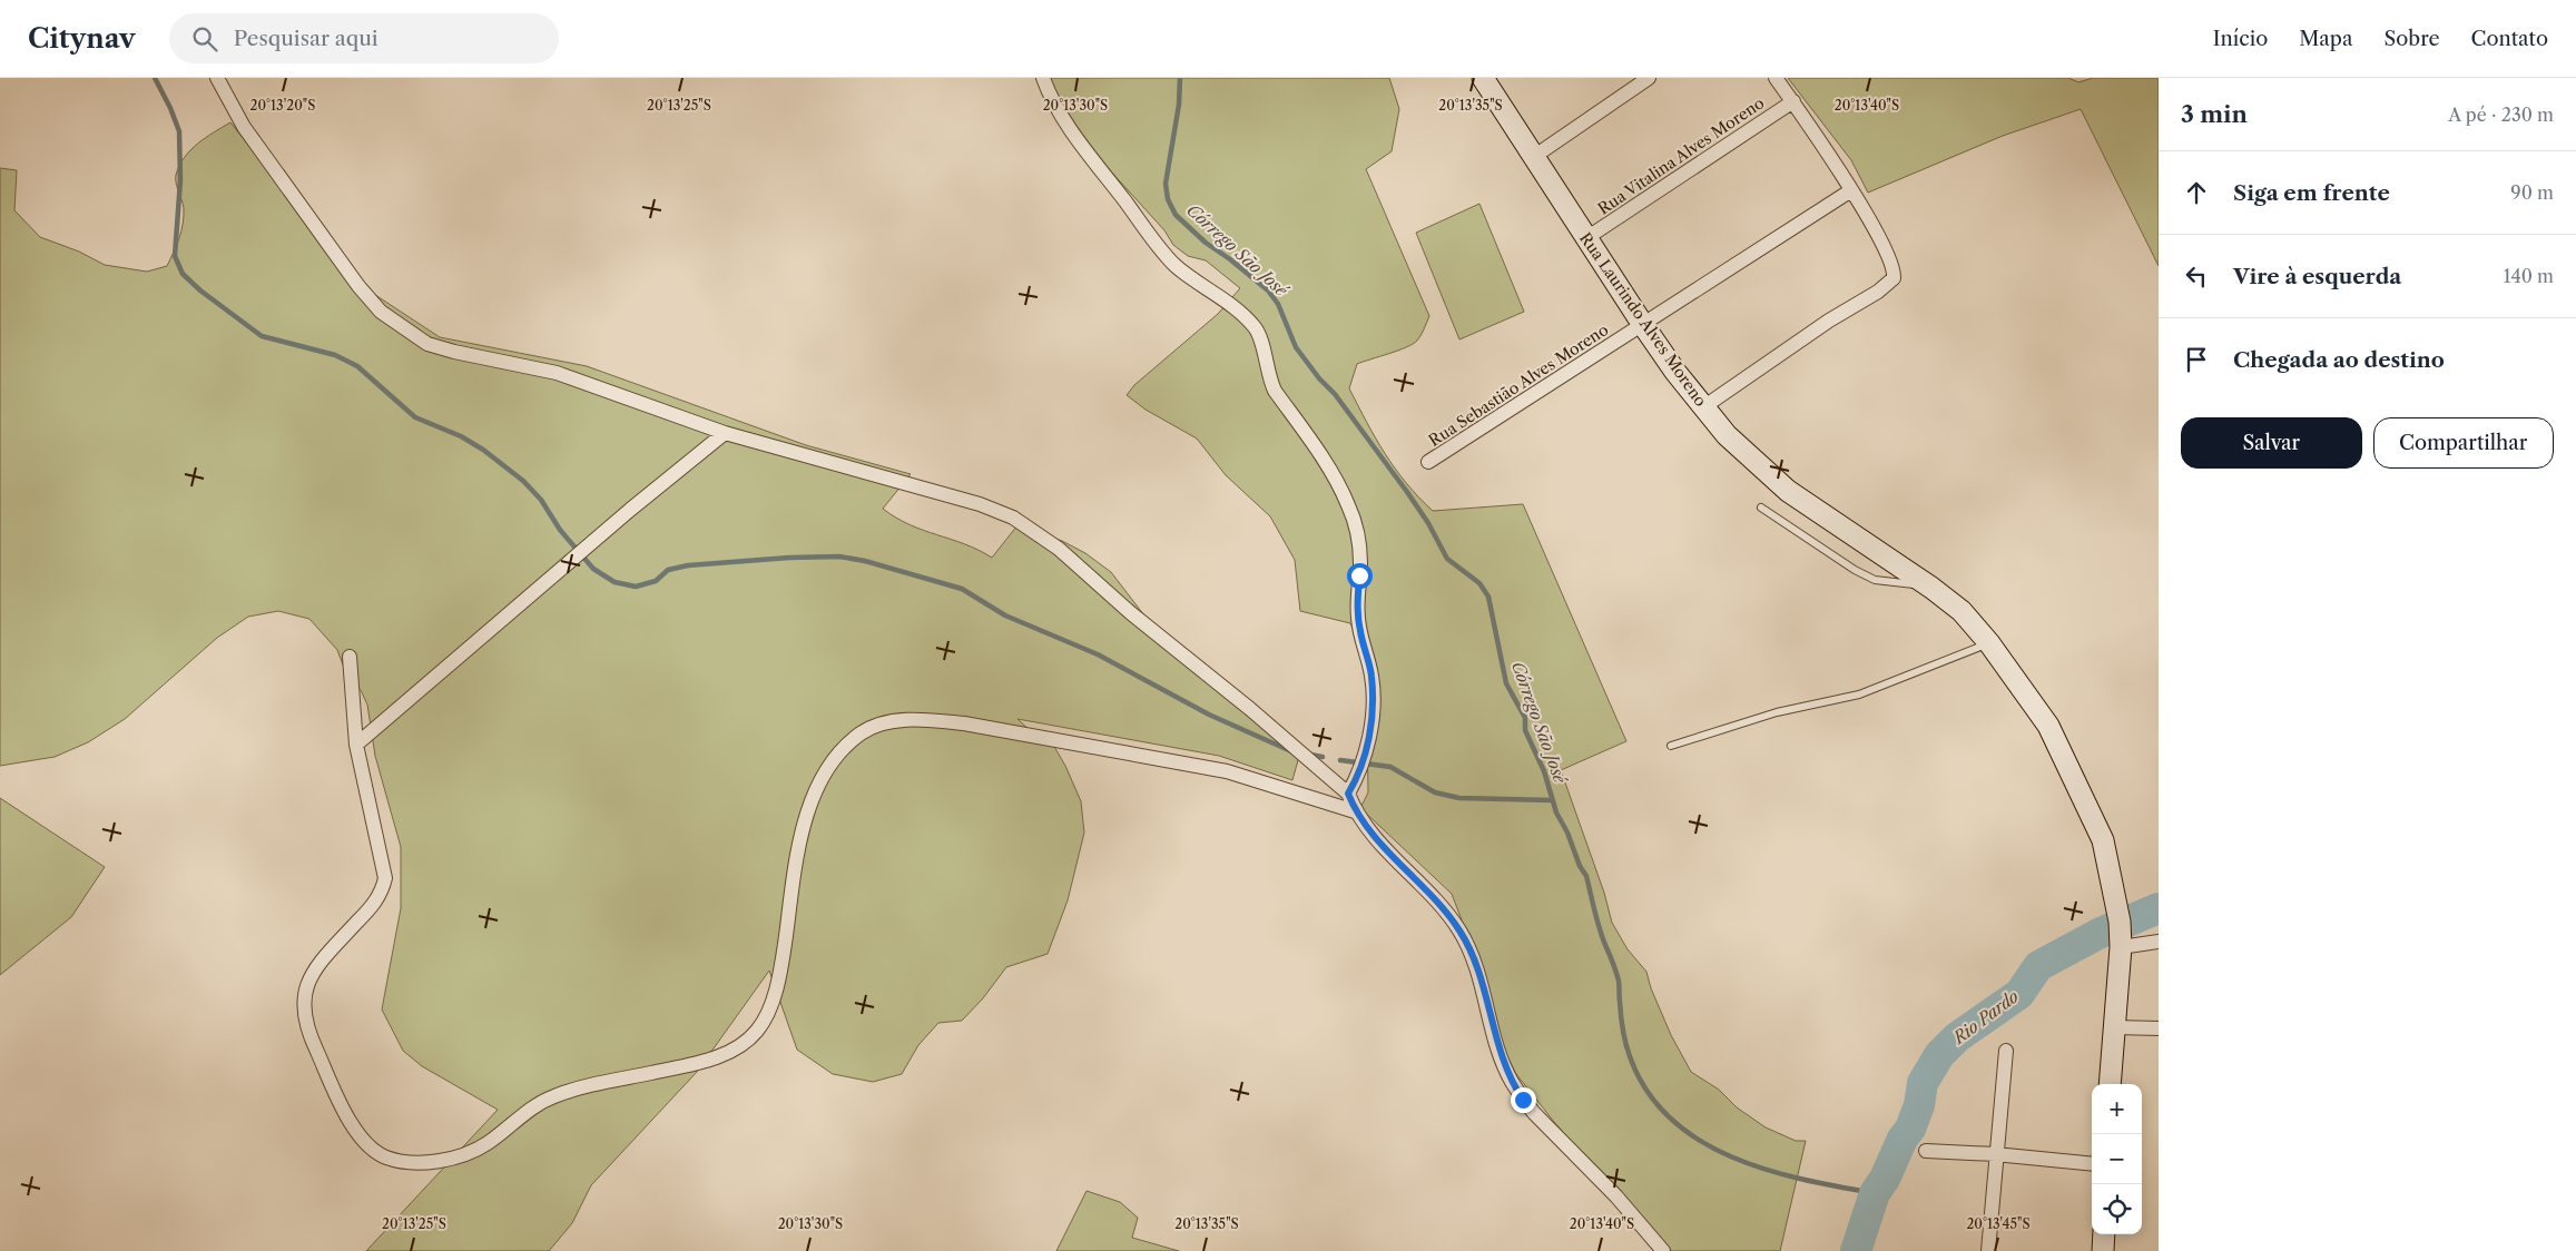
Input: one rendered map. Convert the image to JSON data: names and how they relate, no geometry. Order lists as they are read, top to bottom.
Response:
{
  "streets": {
    "street": ["Rua Vitalina Alves Moreno", "Rua Laurindo Alves Moreno", "Rua Sebastião Alves Moreno"]
  },
  "crossings": [
    ["Rua Vitalina Alves Moreno", "Rua Laurindo Alves Moreno"],
    ["Rua Laurindo Alves Moreno", "Rua Sebastião Alves Moreno"]
  ],
  "water": ["Córrego São José", "Rio Pardo"],
  "page": {
    "header": "Citynav",
    "search": "Pesquisar aqui",
    "nav": [
      "Início",
      "Mapa",
      "Sobre",
      "Contato"
    ],
    "heading": ["3 min", "A pé · 230 m"],
    "list": [
      ["Siga em frente", "90 m"],
      ["Vire à esquerda", "140 m"],
      "Chegada ao destino"
    ],
    "buttons": ["Salvar", "Compartilhar"],
    "map_buttons": ["+", "−"]
  },
  "coordinates": [
    "20°13'20\"S",
    "20°13'25\"S",
    "20°13'30\"S",
    "20°13'35\"S",
    "20°13'40\"S",
    "20°13'45\"S"
  ]
}
